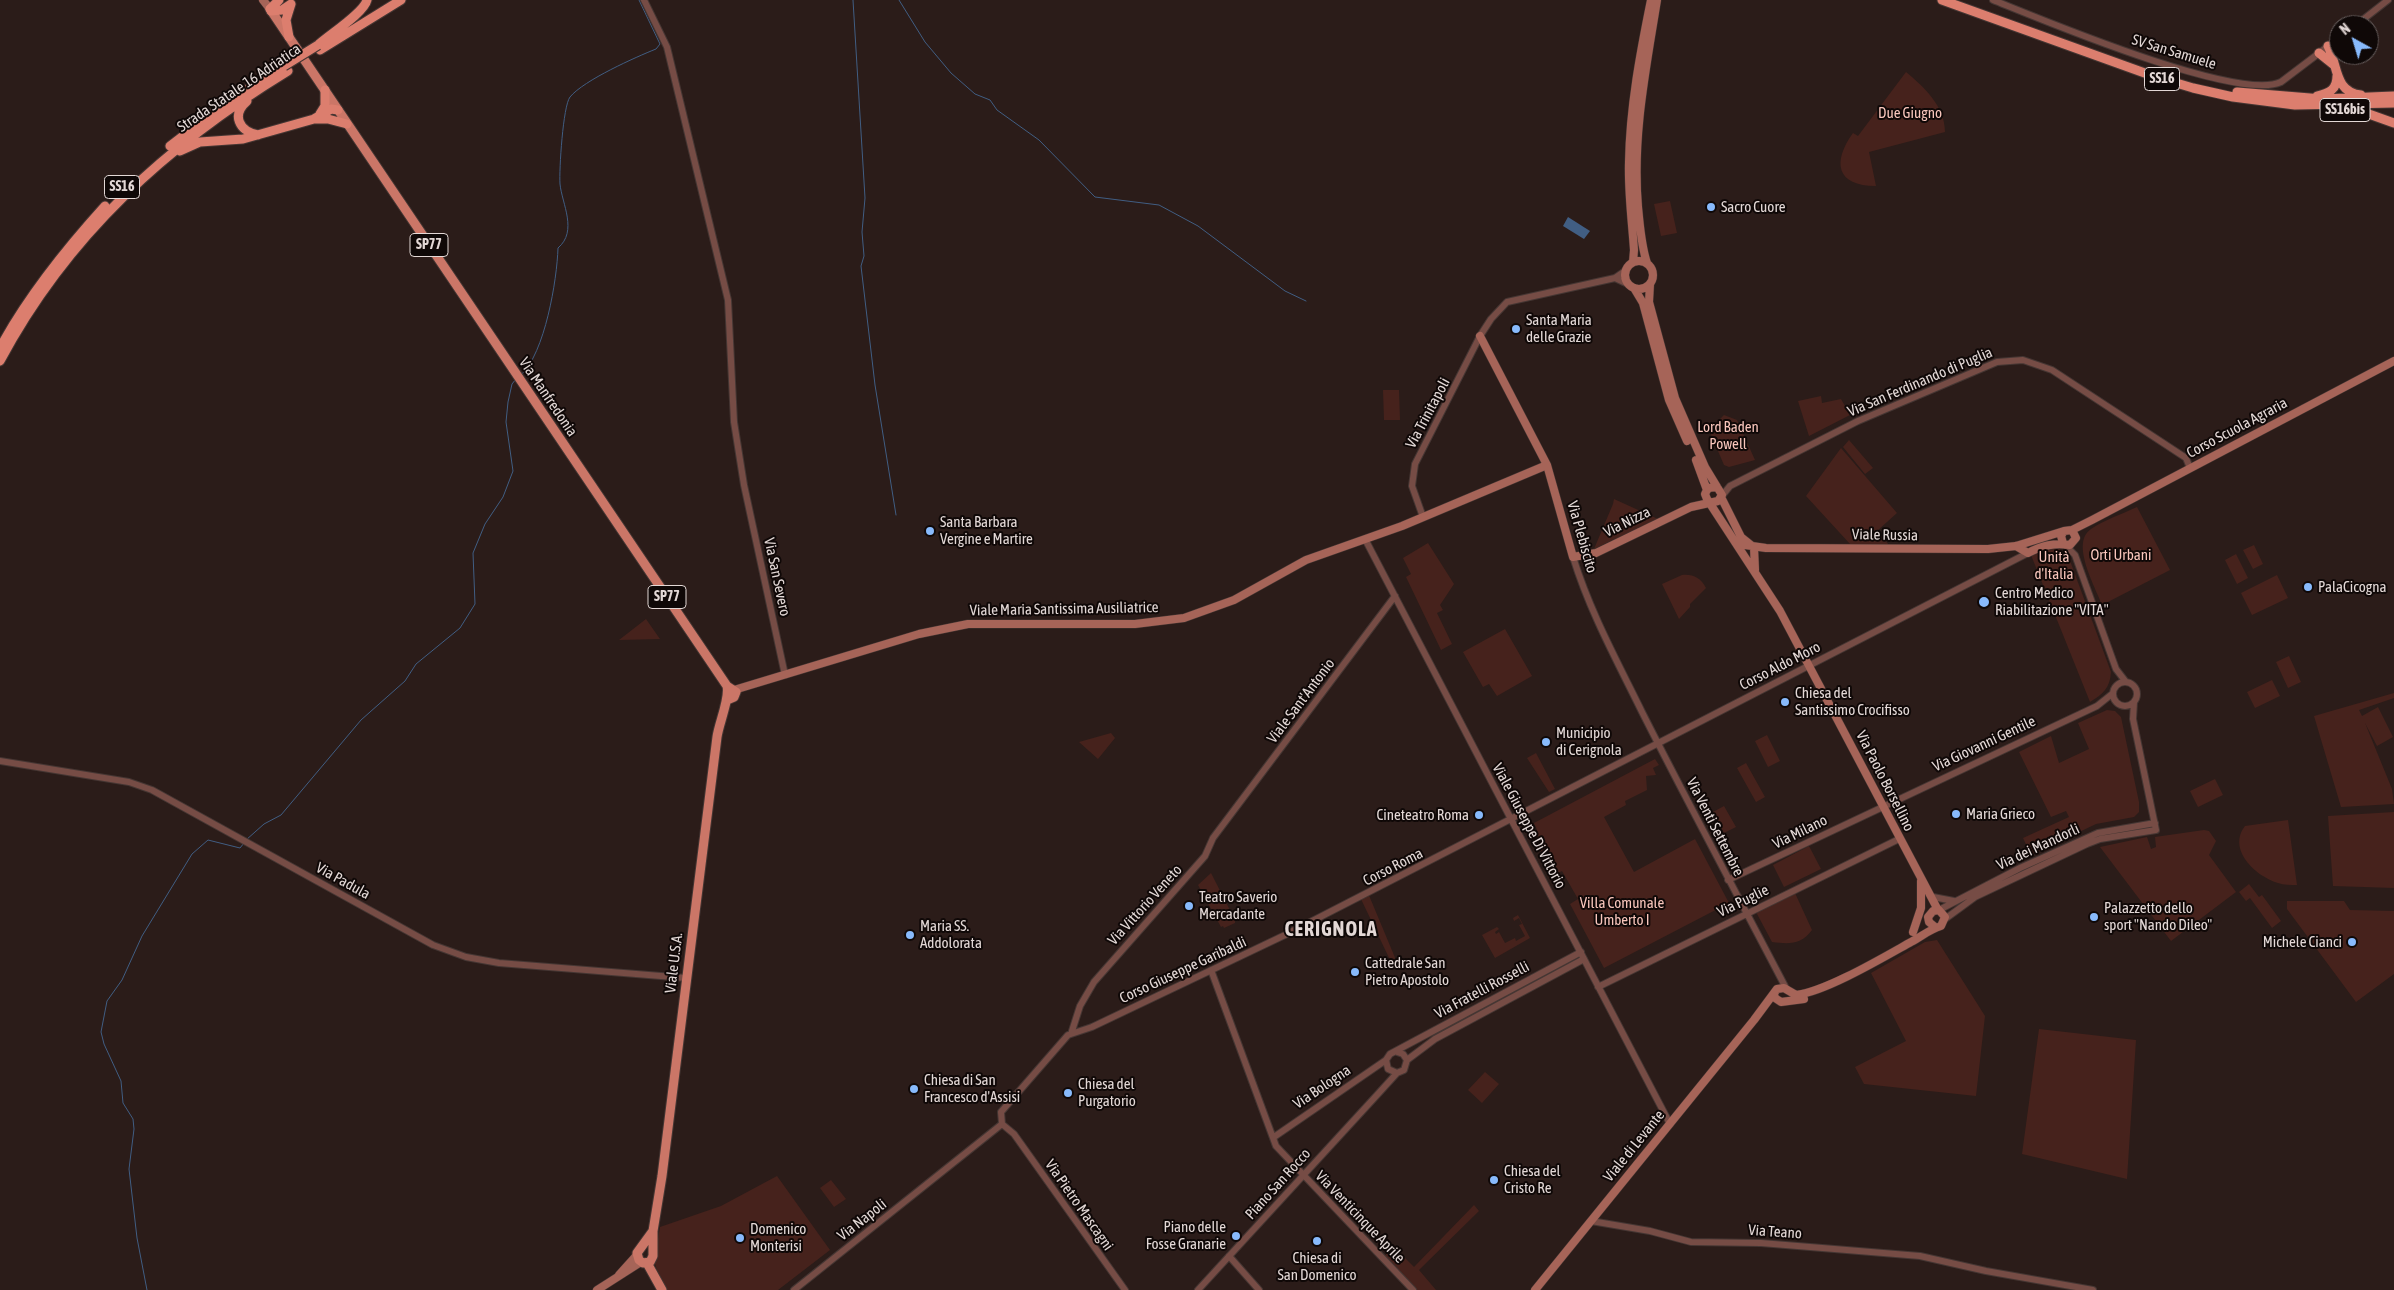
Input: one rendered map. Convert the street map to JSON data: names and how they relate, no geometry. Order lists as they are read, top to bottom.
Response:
{
  "streets": {
    "highway": ["SS16", "Strada Statale 16 Adriatica", "SS16bis"],
    "main road": [
      "SP77",
      "Via Manfredonia",
      "Corso Scuola Agraria",
      "Via Nizza",
      "Viale Russia",
      "Via Plebiscito",
      "Viale Maria Santissima Ausiliatrice",
      "Corso Aldo Moro",
      "Via Paolo Borsellino",
      "Viale U.S.A.",
      "Viale di Levante"
    ],
    "street": [
      "SV San Samuele",
      "Via San Ferdinando di Puglia",
      "Via Trinitapoli",
      "Via San Severo",
      "Viale Sant'Antonio",
      "Via Giovanni Gentile",
      "Viale Giuseppe Di Vittorio",
      "Via Venti Settembre",
      "Via Milano",
      "Via dei Mandorli",
      "Corso Roma",
      "Via Padula",
      "Via Puglie",
      "Via Vittorio Veneto",
      "Corso Giuseppe Garibaldi",
      "Via Fratelli Rosselli",
      "Via Bologna",
      "Piano San Rocco",
      "Via Pietro Mascagni",
      "Via Venticinque Aprile",
      "Via Napoli",
      "Via Teano"
    ]
  },
  "crossings": [
    ["SS16", "SS16bis"],
    ["SP77", "Via Manfredonia"],
    ["Via San Ferdinando di Puglia", "Corso Scuola Agraria"],
    ["Via San Ferdinando di Puglia", "Via Nizza"],
    ["Via San Ferdinando di Puglia", "Via Paolo Borsellino"],
    ["Via Manfredonia", "Viale Maria Santissima Ausiliatrice"],
    ["Via Manfredonia", "Viale U.S.A."],
    ["Via Trinitapoli", "Via Plebiscito"],
    ["Via Trinitapoli", "Viale Maria Santissima Ausiliatrice"],
    ["Corso Scuola Agraria", "Viale Russia"],
    ["Corso Scuola Agraria", "Corso Aldo Moro"],
    ["Via Nizza", "Via Plebiscito"],
    ["Via Nizza", "Via Paolo Borsellino"],
    ["Viale Russia", "Via Paolo Borsellino"],
    ["Via Plebiscito", "Viale Maria Santissima Ausiliatrice"],
    ["Via Plebiscito", "Corso Aldo Moro"],
    ["Via Plebiscito", "Via Venti Settembre"],
    ["Via San Severo", "Viale Maria Santissima Ausiliatrice"],
    ["Viale Maria Santissima Ausiliatrice", "Viale Giuseppe Di Vittorio"],
    ["Viale Maria Santissima Ausiliatrice", "Viale U.S.A."],
    ["Corso Aldo Moro", "Via Paolo Borsellino"],
    ["Corso Aldo Moro", "Viale Giuseppe Di Vittorio"],
    ["Corso Aldo Moro", "Via Venti Settembre"],
    ["Corso Aldo Moro", "Corso Roma"],
    ["Viale Sant'Antonio", "Viale Giuseppe Di Vittorio"],
    ["Viale Sant'Antonio", "Via Vittorio Veneto"],
    ["Via Giovanni Gentile", "Via Paolo Borsellino"],
    ["Via Giovanni Gentile", "Via Milano"],
    ["Via Paolo Borsellino", "Via Milano"],
    ["Via Paolo Borsellino", "Via Puglie"],
    ["Viale Giuseppe Di Vittorio", "Corso Roma"],
    ["Viale Giuseppe Di Vittorio", "Via Puglie"],
    ["Viale Giuseppe Di Vittorio", "Via Fratelli Rosselli"],
    ["Viale Giuseppe Di Vittorio", "Viale di Levante"],
    ["Via Venti Settembre", "Via Milano"],
    ["Via Venti Settembre", "Via Puglie"],
    ["Via Venti Settembre", "Viale di Levante"],
    ["Via dei Mandorli", "Viale di Levante"],
    ["Corso Roma", "Corso Giuseppe Garibaldi"],
    ["Via Padula", "Viale U.S.A."],
    ["Via Vittorio Veneto", "Corso Giuseppe Garibaldi"],
    ["Corso Giuseppe Garibaldi", "Via Venticinque Aprile"],
    ["Via Fratelli Rosselli", "Via Bologna"],
    ["Via Fratelli Rosselli", "Piano San Rocco"],
    ["Via Bologna", "Piano San Rocco"],
    ["Via Bologna", "Via Venticinque Aprile"],
    ["Viale di Levante", "Via Teano"],
    ["Piano San Rocco", "Via Venticinque Aprile"],
    ["Via Pietro Mascagni", "Via Napoli"]
  ],
  "districts": ["CERIGNOLA"],
  "parks": [
    "Due Giugno",
    "Lord Baden Powell",
    "Orti Urbani",
    "Unità d'Italia",
    "Villa Comunale Umberto I"
  ],
  "places": [
    "Sacro Cuore",
    "Santa Maria delle Grazie",
    "Santa Barbara Vergine e Martire",
    "PalaCicogna",
    "Centro Medico Riabilitazione \"VITA\"",
    "Chiesa del Santissimo Crocifisso",
    "Municipio di Cerignola",
    "Maria Grieco",
    "Cineteatro Roma",
    "Teatro Saverio Mercadante",
    "Palazzetto dello sport \"Nando Dileo\"",
    "Maria SS. Addolorata",
    "Michele Cianci",
    "Cattedrale San Pietro Apostolo",
    "Chiesa di San Francesco d'Assisi",
    "Chiesa del Purgatorio",
    "Chiesa del Cristo Re",
    "Piano delle Fosse Granarie",
    "Domenico Monterisi",
    "Chiesa di San Domenico"
  ],
  "north": "top left"
}
